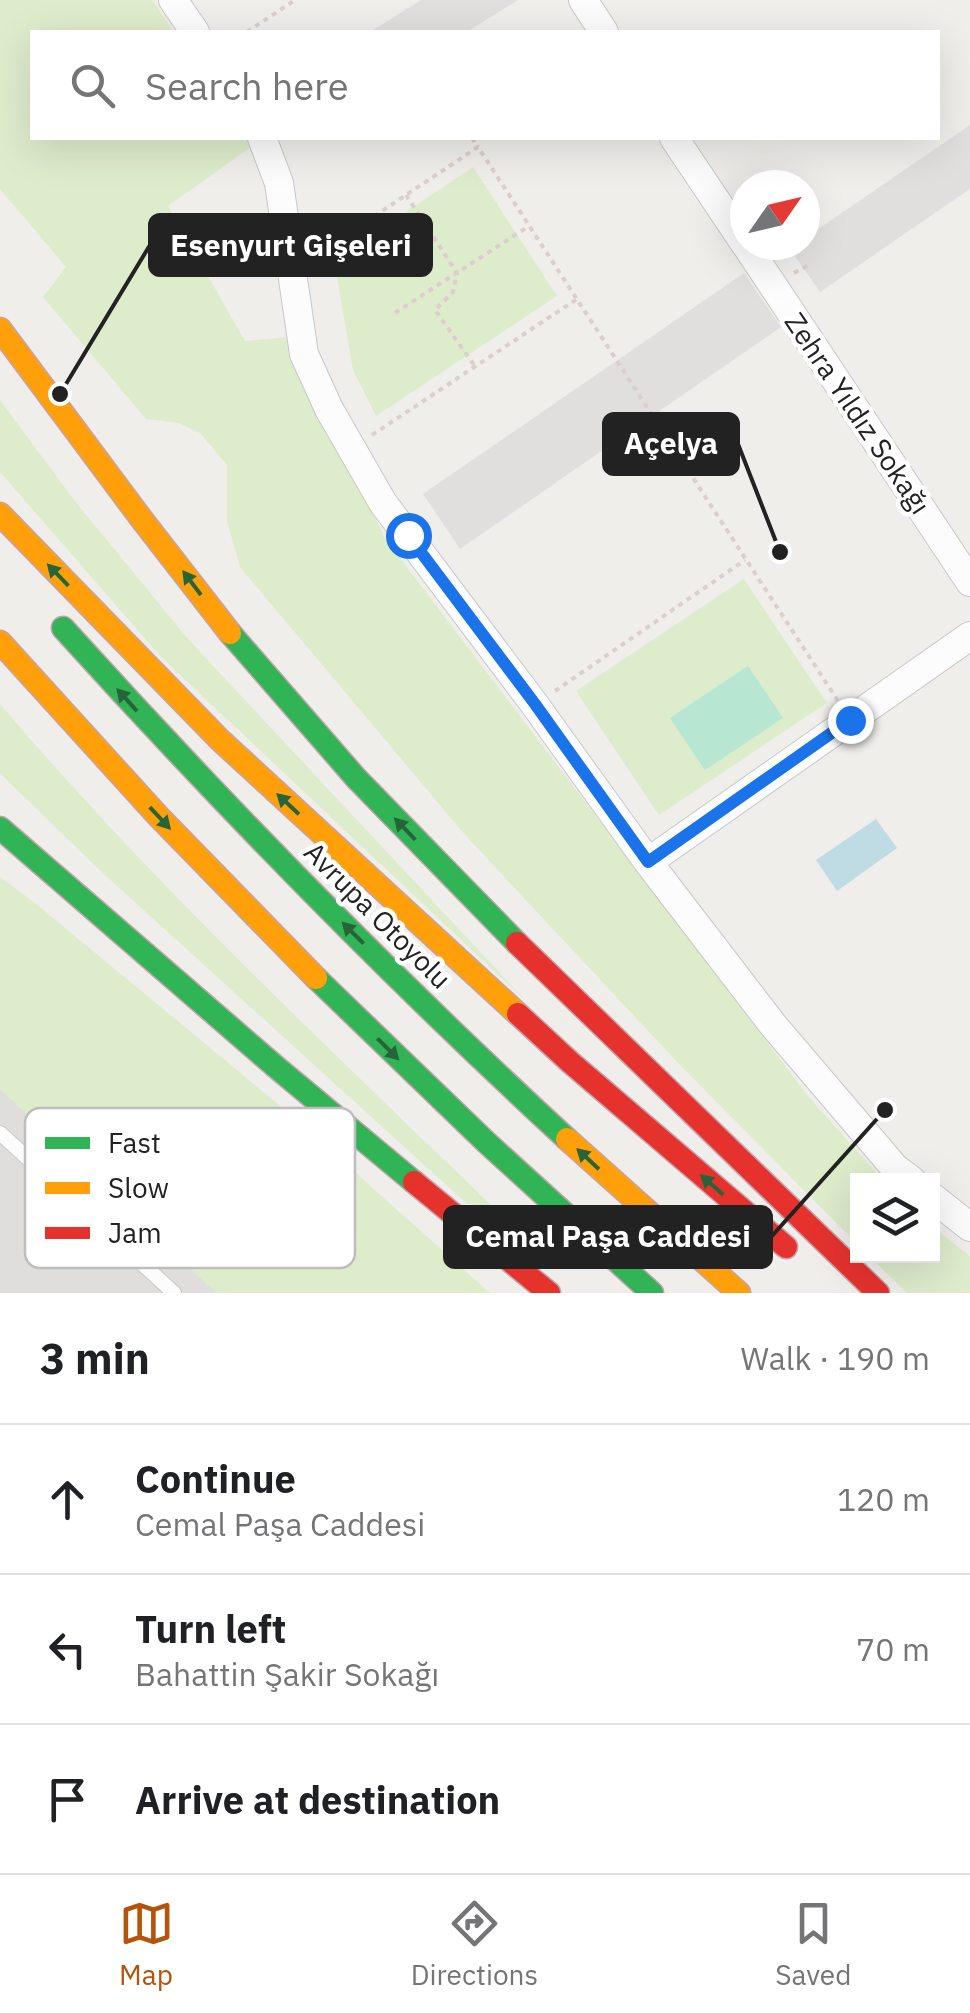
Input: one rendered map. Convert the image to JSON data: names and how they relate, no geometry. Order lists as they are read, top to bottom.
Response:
{
  "streets": {
    "highway": ["Avrupa Otoyolu"],
    "street": ["Zehra Yıldız Sokağı"]
  },
  "places": ["Esenyurt Gişeleri", "Açelya", "Cemal Paşa Caddesi"],
  "legend": ["Fast", "Slow", "Jam"],
  "north": "top right",
  "page": {
    "search": "Search here",
    "heading": ["3 min", "Walk · 190 m"],
    "list": [
      ["Continue", "Cemal Paşa Caddesi", "120 m"],
      ["Turn left", "Bahattin Şakir Sokağı", "70 m"],
      "Arrive at destination"
    ],
    "nav": ["Map", "Directions", "Saved"]
  }
}
